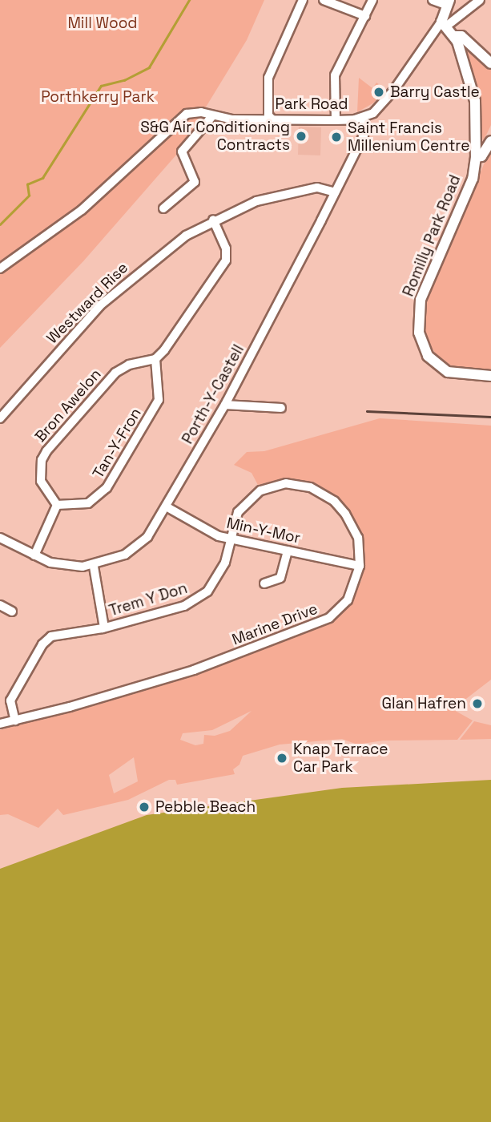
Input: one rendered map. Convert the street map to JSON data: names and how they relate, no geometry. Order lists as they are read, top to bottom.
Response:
{
  "streets": {
    "street": [
      "Park Road",
      "Romilly Park Road",
      "Westward Rise",
      "Porth-Y-Castell",
      "Bron Awelon",
      "Tan-Y-Fron",
      "Min-Y-Mor",
      "Trem Y Don",
      "Marine Drive"
    ]
  },
  "crossings": [
    ["Park Road", "Romilly Park Road"],
    ["Park Road", "Porth-Y-Castell"],
    ["Westward Rise", "Porth-Y-Castell"],
    ["Porth-Y-Castell", "Min-Y-Mor"],
    ["Porth-Y-Castell", "Trem Y Don"],
    ["Bron Awelon", "Tan-Y-Fron"],
    ["Min-Y-Mor", "Trem Y Don"],
    ["Min-Y-Mor", "Marine Drive"],
    ["Trem Y Don", "Marine Drive"]
  ],
  "parks": ["Mill Wood", "Porthkerry Park"],
  "places": [
    "Barry Castle",
    "S&G Air Conditioning Contracts",
    "Saint Francis Millenium Centre",
    "Glan Hafren",
    "Knap Terrace Car Park",
    "Pebble Beach"
  ]
}
